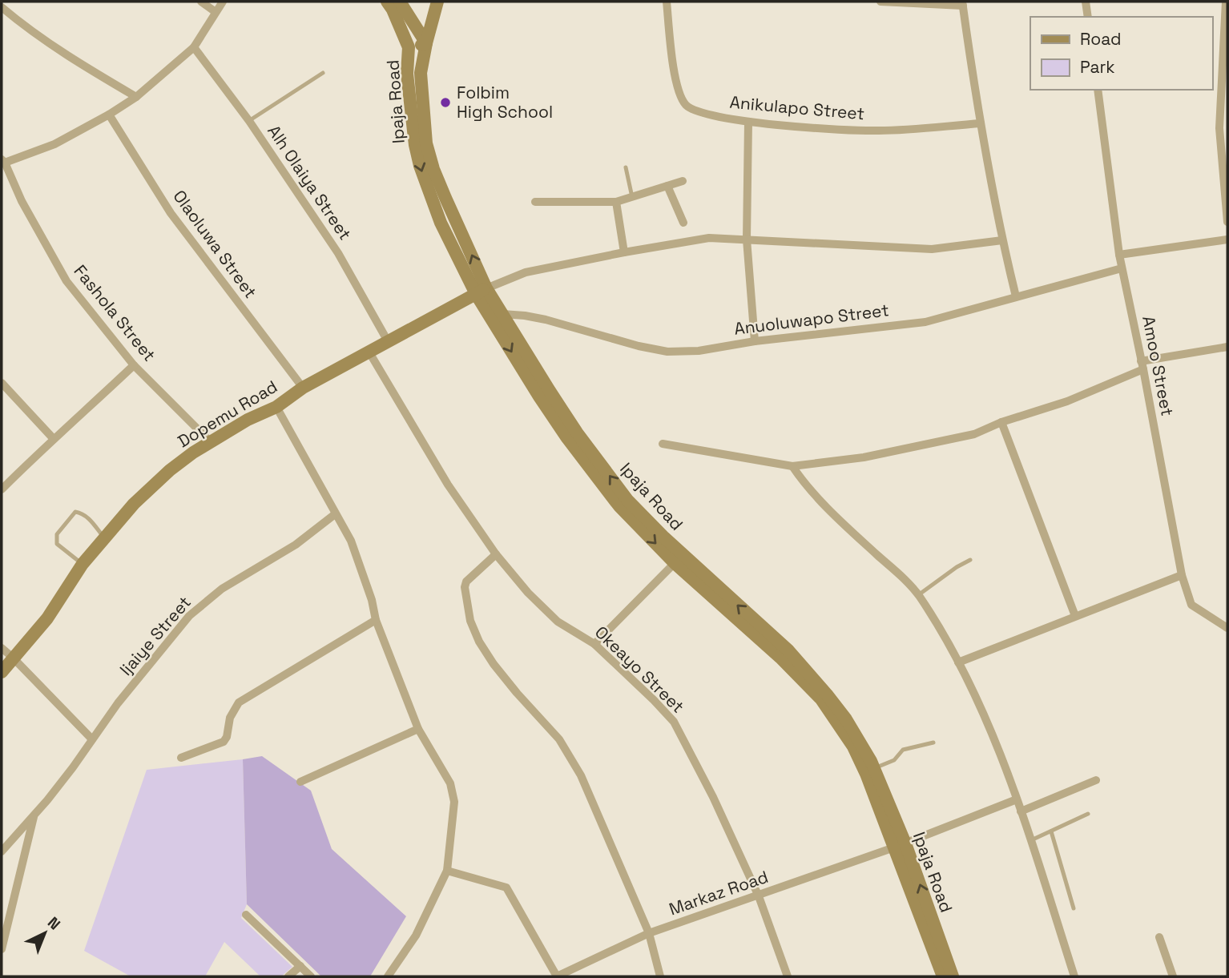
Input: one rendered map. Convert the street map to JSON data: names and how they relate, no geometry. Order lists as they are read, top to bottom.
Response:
{
  "streets": {
    "main road": ["Ipaja Road", "Dopemu Road"],
    "street": [
      "Anikulapo Street",
      "Alh Olaiya Street",
      "Olaoluwa Street",
      "Fashola Street",
      "Anuoluwapo Street",
      "Amoo Street",
      "Ijaiye Street",
      "Okeayo Street",
      "Markaz Road"
    ]
  },
  "crossings": [
    ["Ipaja Road", "Anuoluwapo Street"],
    ["Ipaja Road", "Dopemu Road"],
    ["Ipaja Road", "Markaz Road"],
    ["Alh Olaiya Street", "Dopemu Road"],
    ["Olaoluwa Street", "Dopemu Road"],
    ["Fashola Street", "Dopemu Road"],
    ["Anuoluwapo Street", "Amoo Street"],
    ["Dopemu Road", "Okeayo Street"],
    ["Okeayo Street", "Markaz Road"]
  ],
  "places": ["Folbim High School"],
  "legend": ["Road", "Park"],
  "north": "top right"
}
